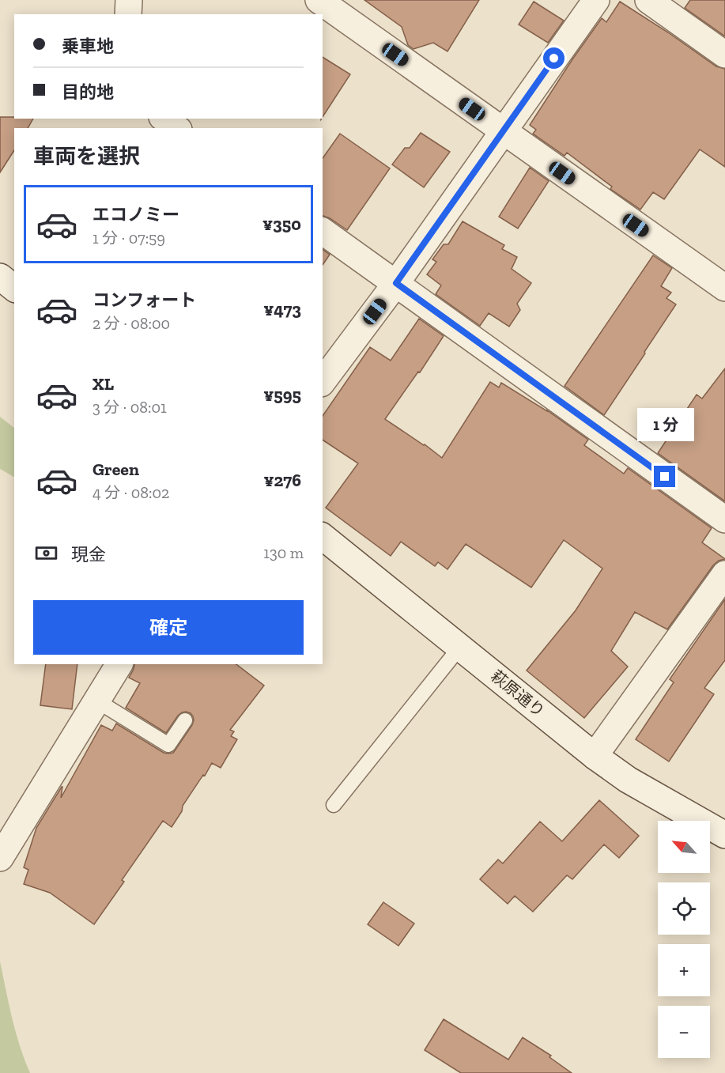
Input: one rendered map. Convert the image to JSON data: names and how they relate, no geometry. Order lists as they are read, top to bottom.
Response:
{
  "streets": {
    "street": ["萩原通り"]
  },
  "north": "top left",
  "page": {
    "banner": ["乗車地", "目的地"],
    "heading": "車両を選択",
    "list": [
      {
        "name": "エコノミー",
        "note": "1 分 · 07:59",
        "value": "¥350"
      },
      {
        "name": "コンフォート",
        "note": "2 分 · 08:00",
        "value": "¥473"
      },
      {
        "name": "XL",
        "note": "3 分 · 08:01",
        "value": "¥595"
      },
      {
        "name": "Green",
        "note": "4 分 · 08:02",
        "value": "¥276"
      }
    ],
    "bubble": "1 分",
    "pay": ["現金", "130 m"],
    "buttons": "確定",
    "map_buttons": ["+", "−"]
  }
}
